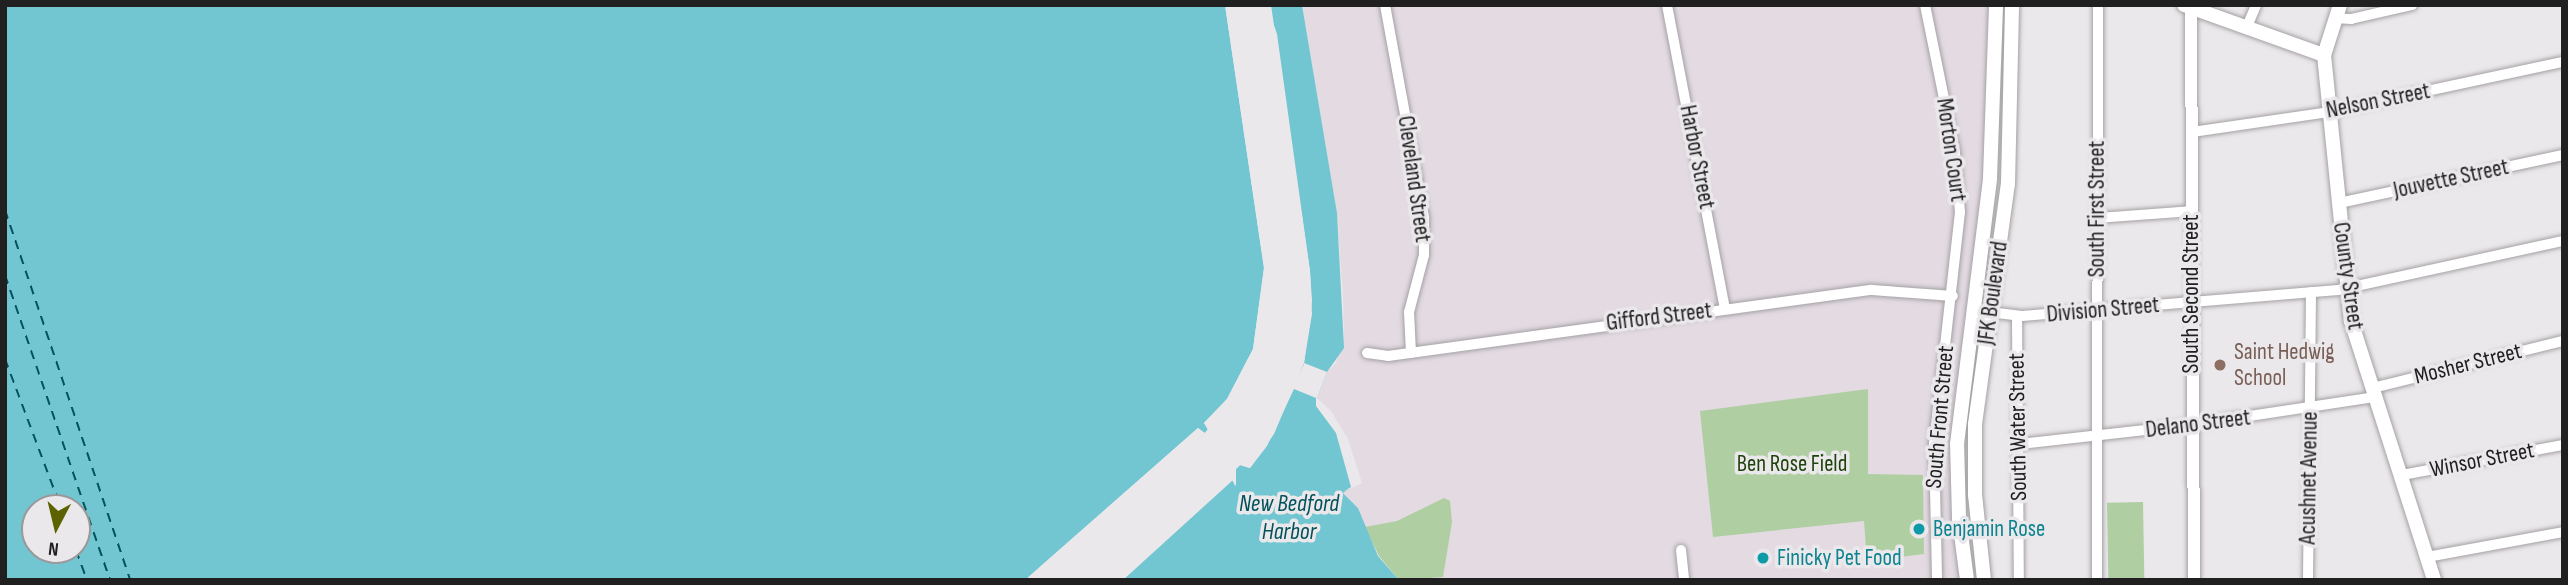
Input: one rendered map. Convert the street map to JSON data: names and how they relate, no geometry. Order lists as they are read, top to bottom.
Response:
{
  "streets": {
    "main road": ["County Street", "JFK Boulevard"],
    "street": [
      "Nelson Street",
      "Morton Court",
      "Harbor Street",
      "Cleveland Street",
      "Jouvette Street",
      "South First Street",
      "South Second Street",
      "Division Street",
      "Gifford Street",
      "Mosher Street",
      "South Front Street",
      "Delano Street",
      "South Water Street",
      "Winsor Street",
      "Acushnet Avenue"
    ]
  },
  "crossings": [
    ["Nelson Street", "County Street"],
    ["Nelson Street", "South Second Street"],
    ["Morton Court", "Gifford Street"],
    ["Morton Court", "South Front Street"],
    ["Harbor Street", "Gifford Street"],
    ["Cleveland Street", "Gifford Street"],
    ["Jouvette Street", "County Street"],
    ["South First Street", "Division Street"],
    ["South First Street", "Delano Street"],
    ["County Street", "Division Street"],
    ["County Street", "Mosher Street"],
    ["County Street", "Delano Street"],
    ["County Street", "Winsor Street"],
    ["JFK Boulevard", "Division Street"],
    ["South Second Street", "Division Street"],
    ["South Second Street", "Delano Street"],
    ["Division Street", "South Water Street"],
    ["Division Street", "Acushnet Avenue"],
    ["Gifford Street", "South Front Street"],
    ["Mosher Street", "Delano Street"],
    ["Delano Street", "South Water Street"],
    ["Delano Street", "Acushnet Avenue"]
  ],
  "water": ["New Bedford Harbor"],
  "parks": ["Ben Rose Field"],
  "places": ["Saint Hedwig School", "Benjamin Rose", "Finicky Pet Food"],
  "north": "bottom"
}
